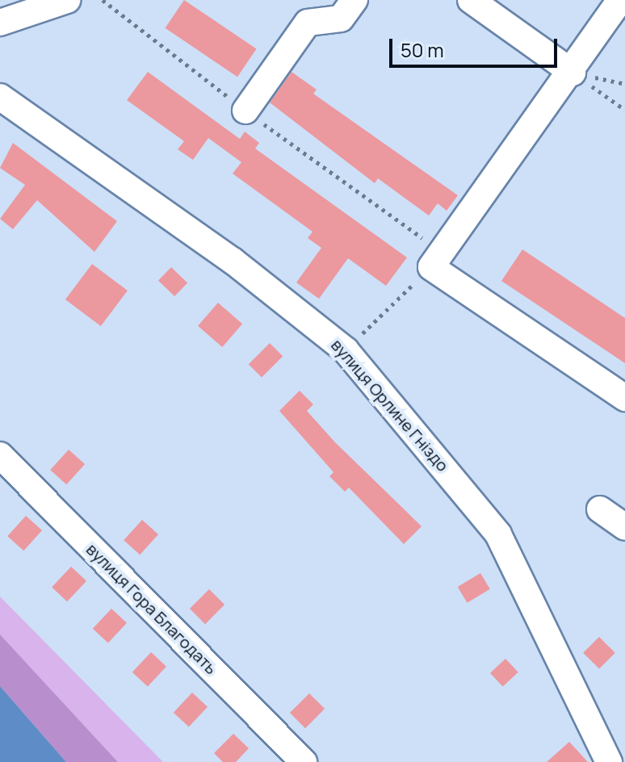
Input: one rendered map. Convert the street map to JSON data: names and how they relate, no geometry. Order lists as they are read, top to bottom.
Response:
{
  "streets": {
    "street": ["вулиця Орлине Гніздо", "вулиця Гора Благодать"]
  },
  "scale_bar": "50 m"
}
